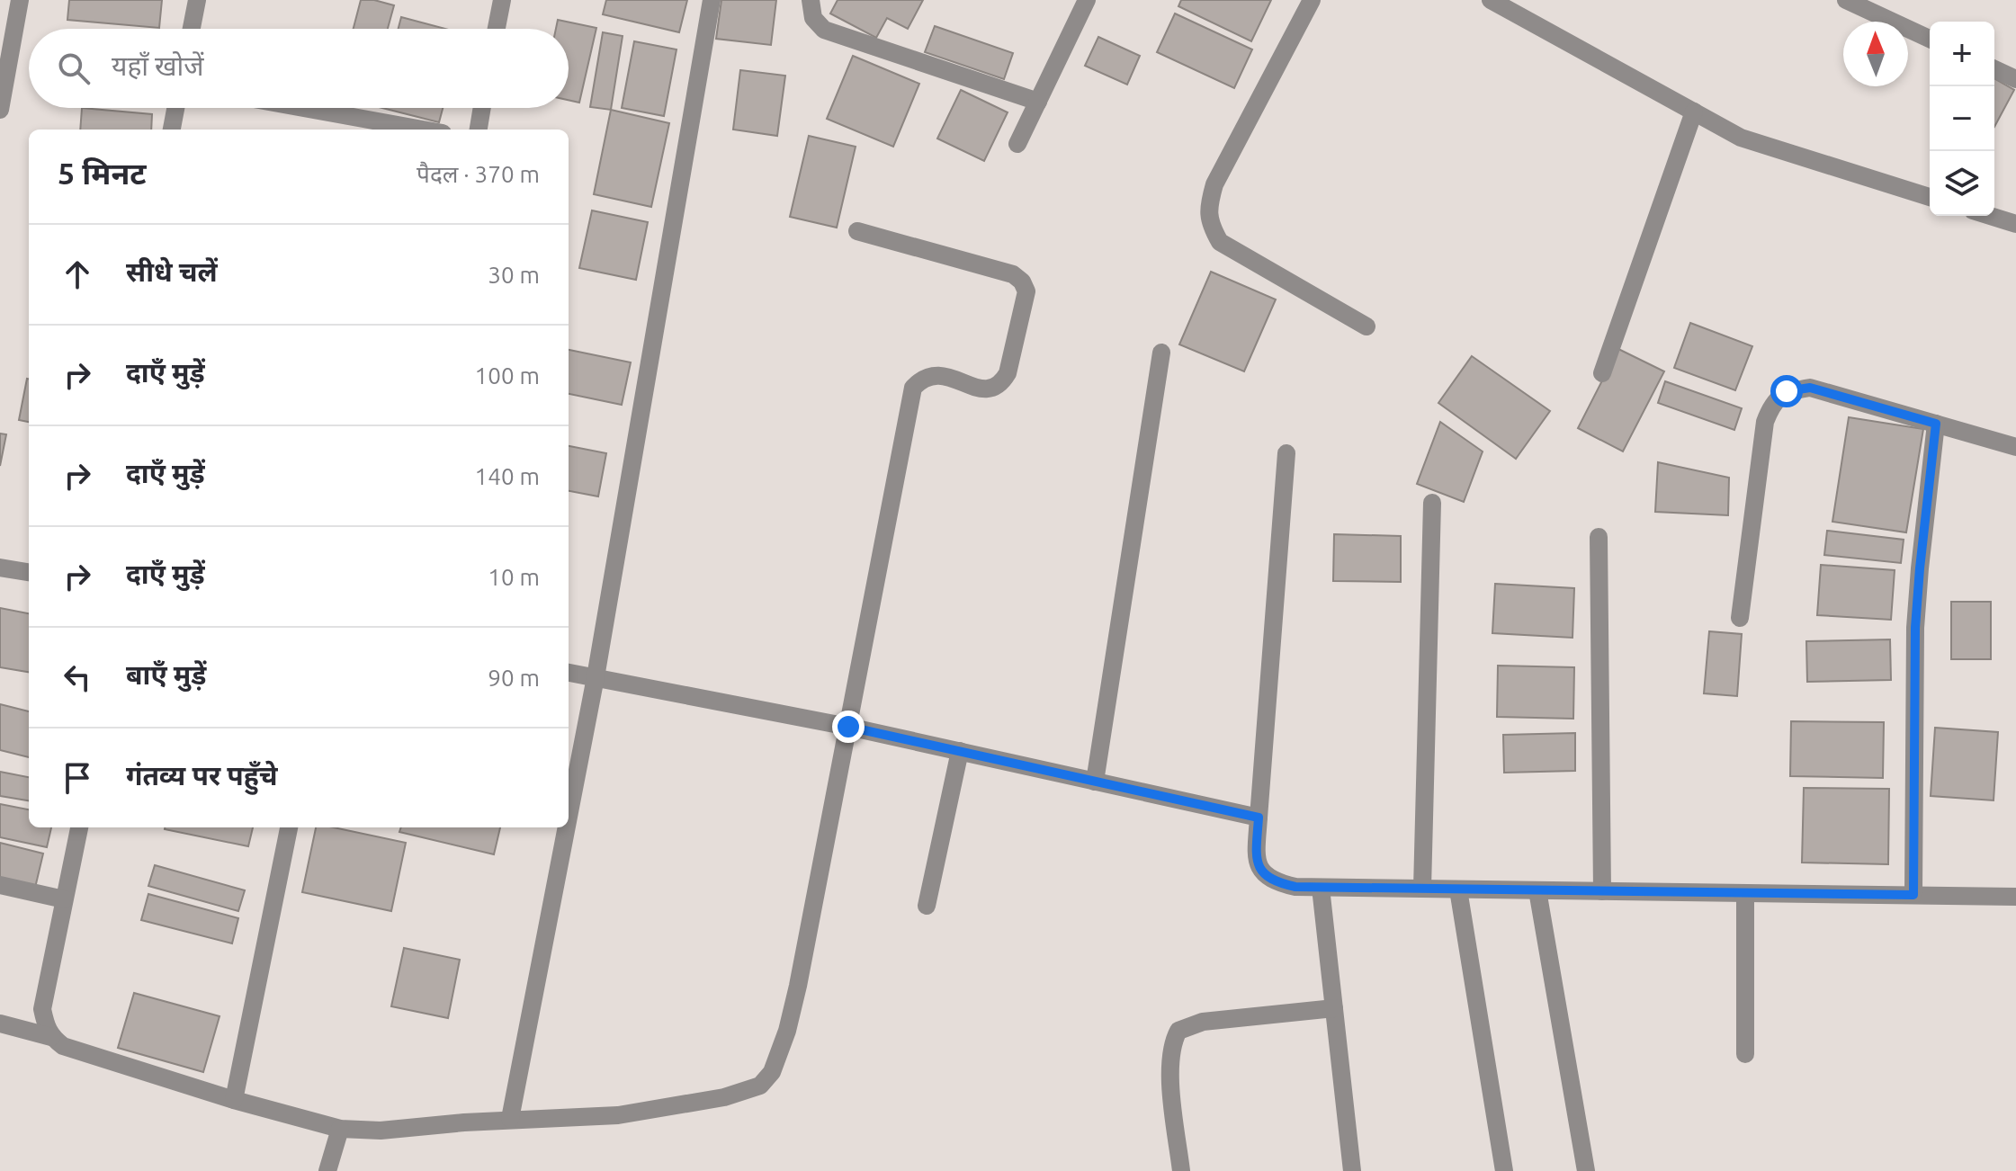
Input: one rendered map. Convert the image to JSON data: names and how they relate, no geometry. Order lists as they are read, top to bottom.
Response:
{
  "north": "top",
  "page": {
    "map_buttons": ["+", "−"],
    "search": "यहाँ खोजें",
    "heading": ["5 मिनट", "पैदल · 370 m"],
    "list": [
      ["सीधे चलें", "30 m"],
      ["दाएँ मुड़ें", "100 m"],
      ["दाएँ मुड़ें", "140 m"],
      ["दाएँ मुड़ें", "10 m"],
      ["बाएँ मुड़ें", "90 m"],
      "गंतव्य पर पहुँचे"
    ]
  }
}
